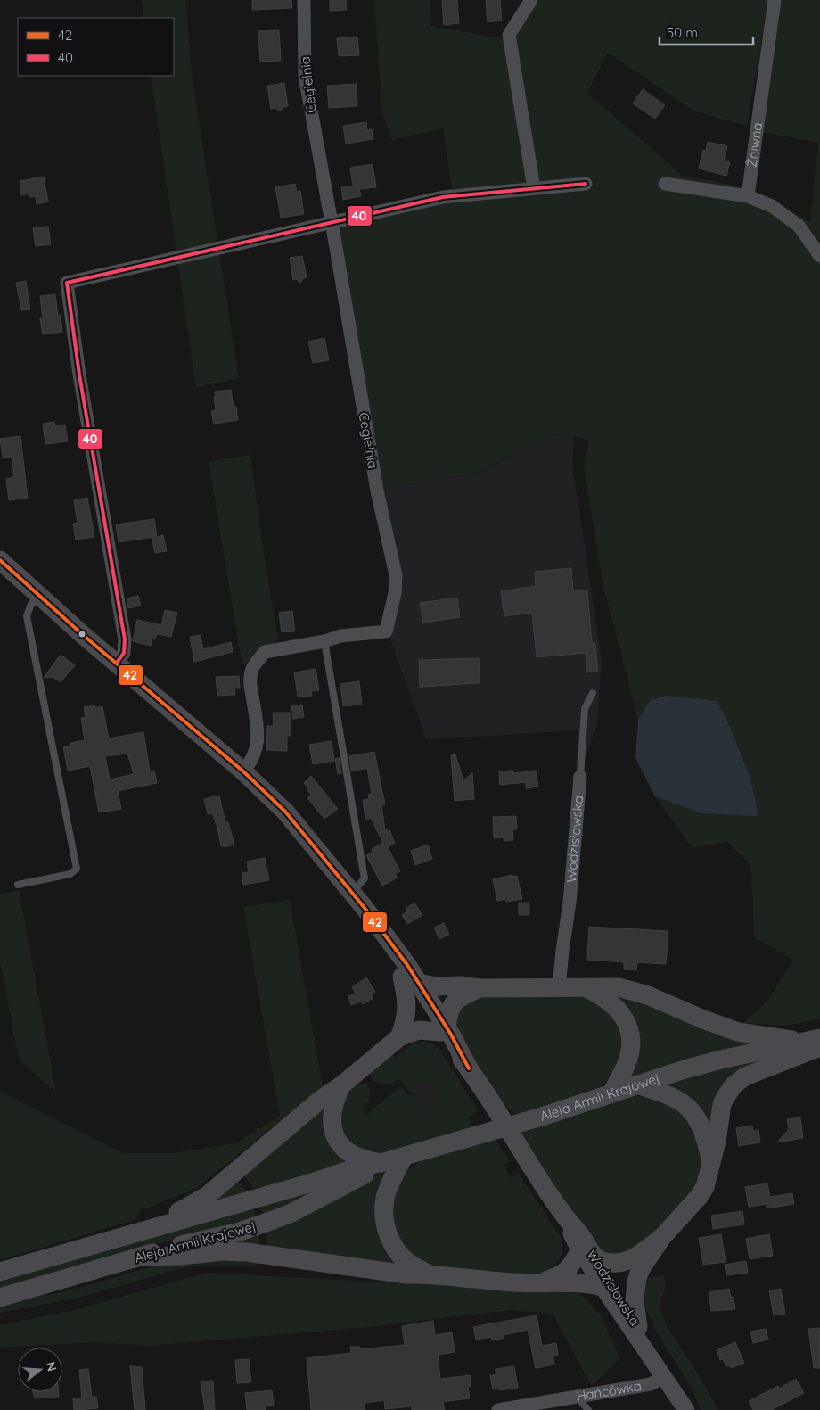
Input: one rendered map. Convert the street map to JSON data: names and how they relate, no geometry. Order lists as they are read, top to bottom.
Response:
{
  "streets": {
    "main road": ["Wodzisławska", "Aleja Armii Krajowej"],
    "street": ["Cegielnia", "Żniwna", "Hańcówka"]
  },
  "crossings": [
    ["Cegielnia", "Wodzisławska"],
    ["Wodzisławska", "Hańcówka"]
  ],
  "lines": ["transit line 40", "transit line 42"],
  "legend": ["42", "40"],
  "scale_bar": "50 m",
  "north": "right"
}
